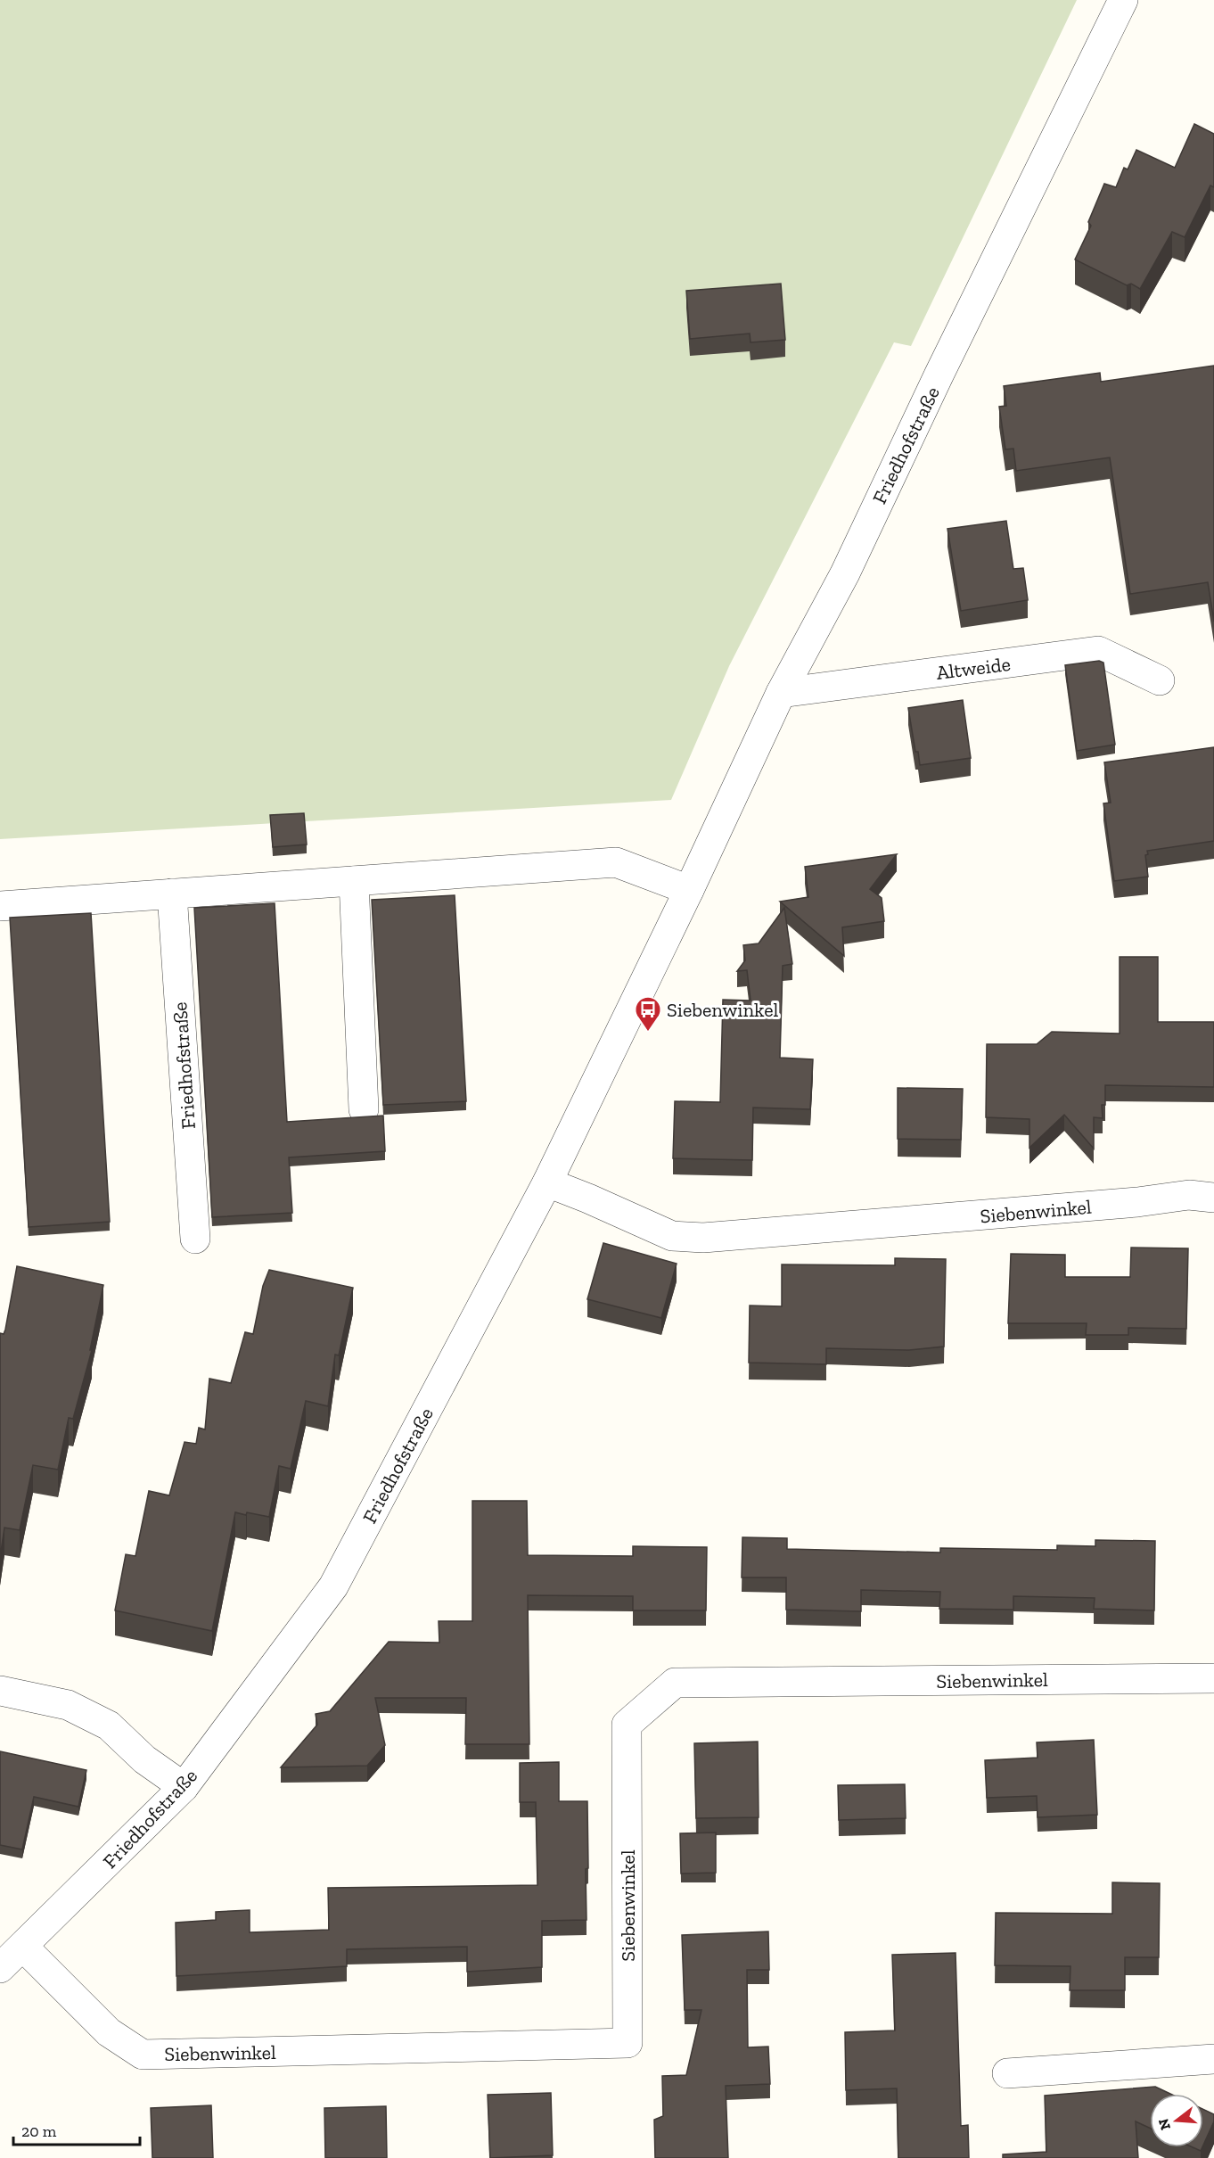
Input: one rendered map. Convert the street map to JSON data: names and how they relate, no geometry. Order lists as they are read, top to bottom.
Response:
{
  "streets": {
    "street": ["Friedhofstraße", "Altweide", "Siebenwinkel"]
  },
  "crossings": [
    ["Friedhofstraße", "Altweide"],
    ["Friedhofstraße", "Siebenwinkel"]
  ],
  "places": {
    "bus stop": ["Siebenwinkel"]
  },
  "scale_bar": "20 m",
  "north": "left"
}
